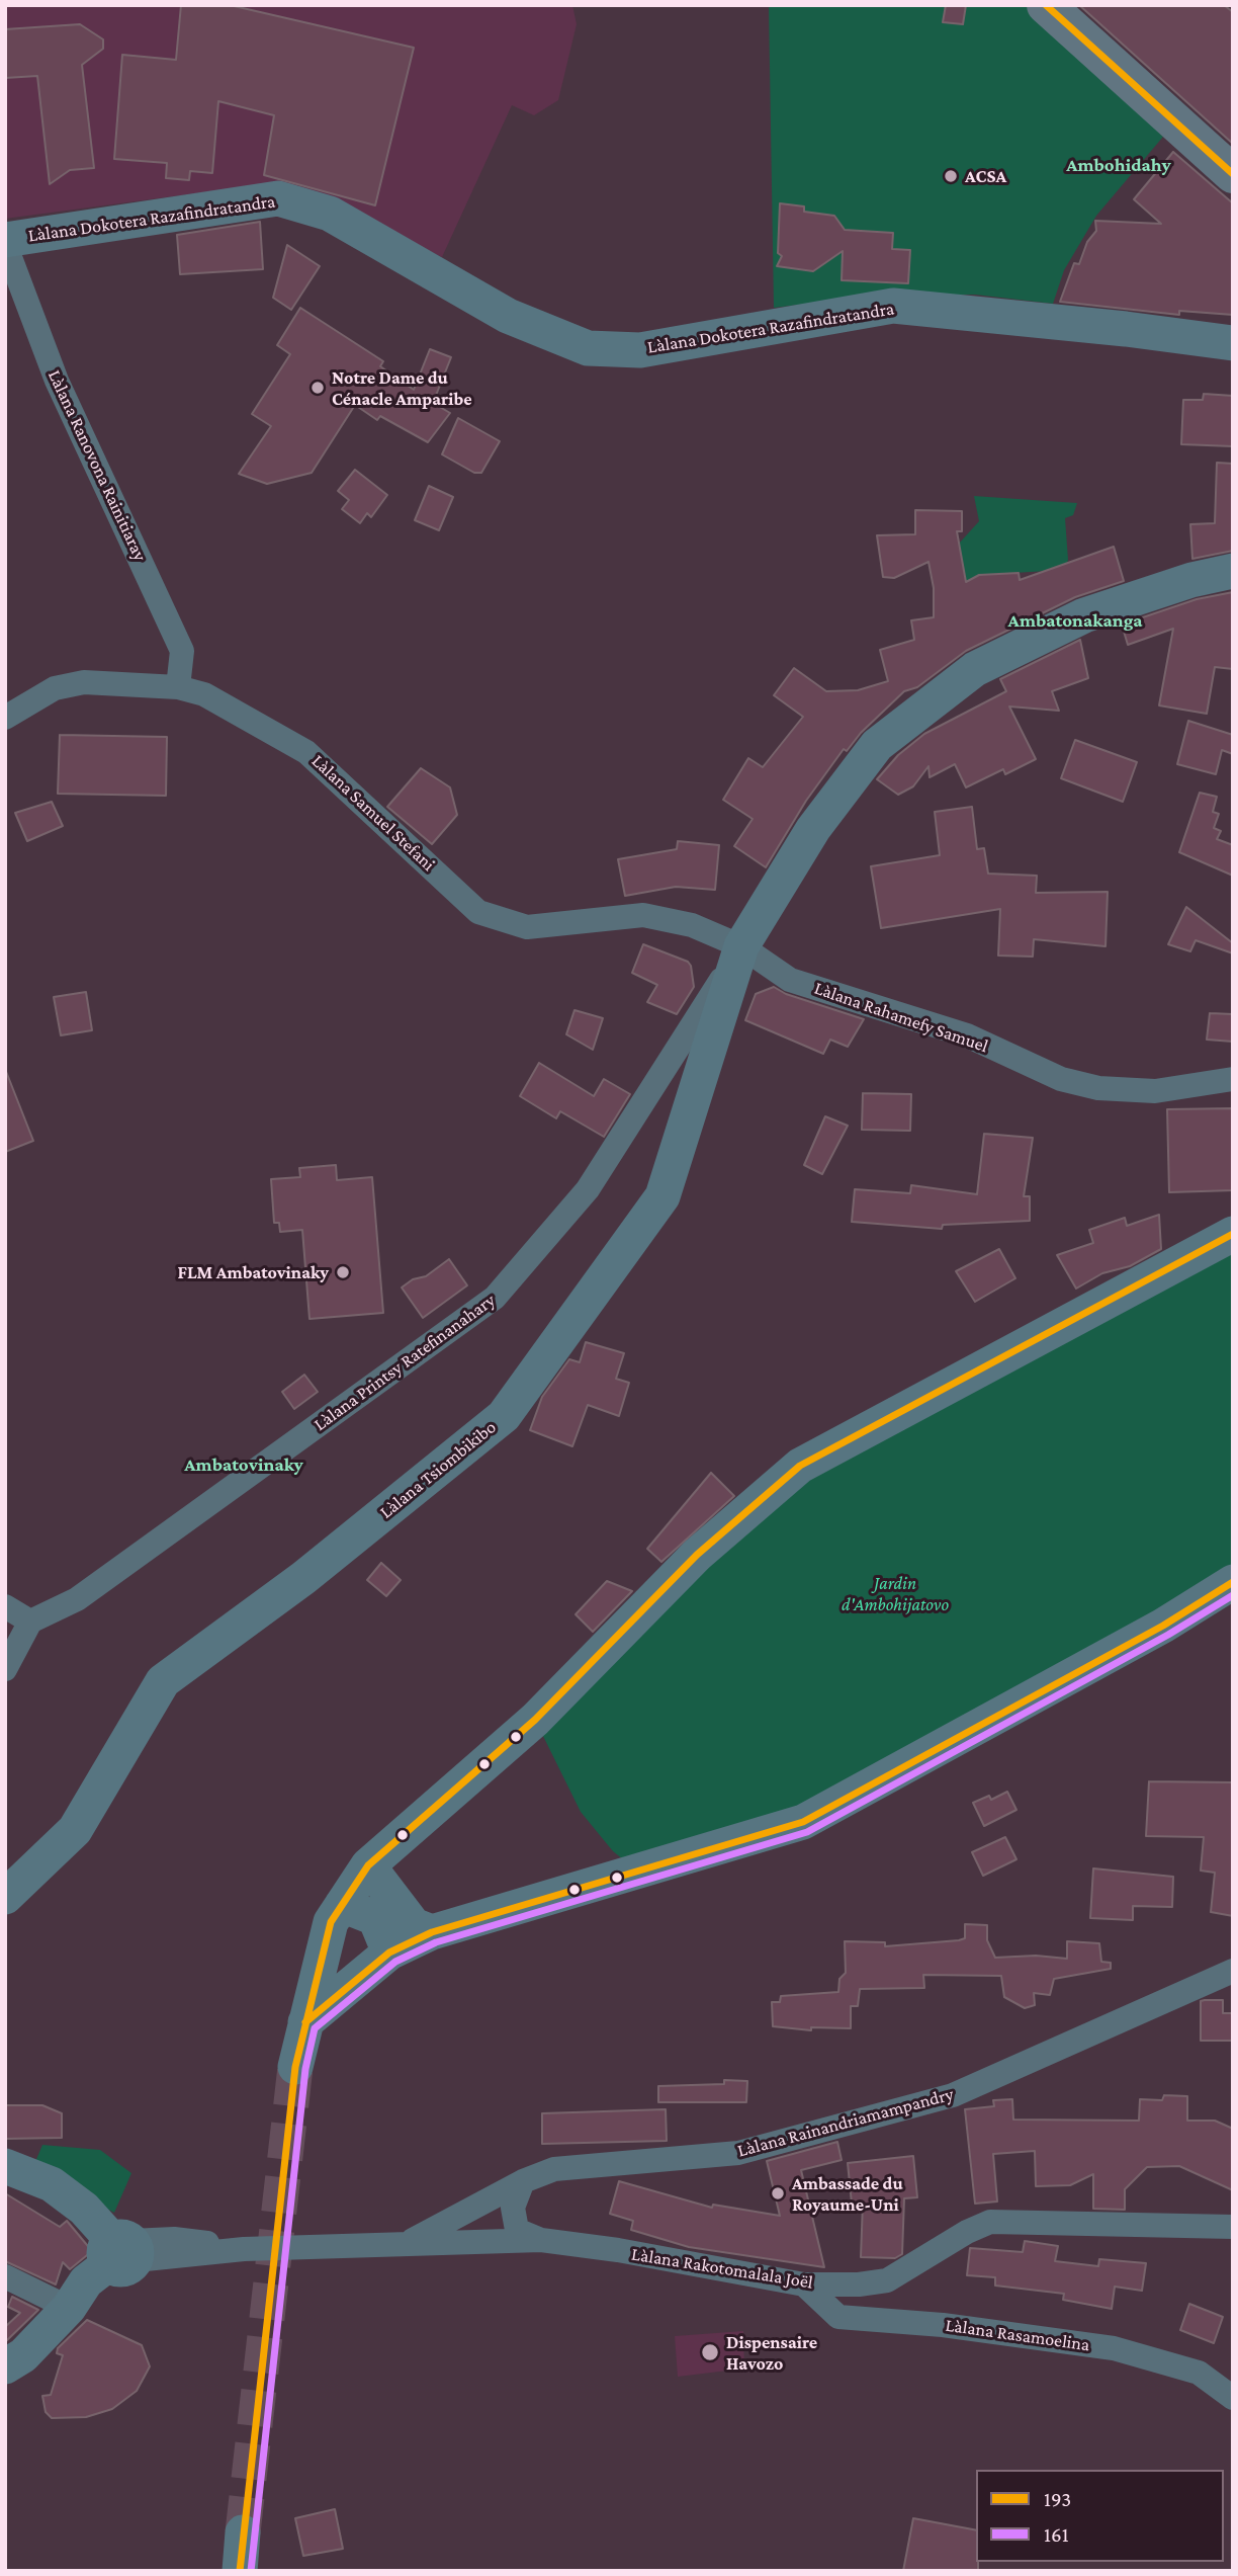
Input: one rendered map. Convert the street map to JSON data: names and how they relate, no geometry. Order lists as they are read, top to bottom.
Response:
{
  "streets": {
    "street": [
      "Làlana Dokotera Razafindratandra",
      "Làlana Ranovona Rainitiaray",
      "Làlana Samuel Stefani",
      "Làlana Rahamefy Samuel",
      "Làlana Printsy Ratefinanahary",
      "Làlana Tsiombikibo",
      "Làlana Rainandriamampandry",
      "Làlana Rakotomalala Joël",
      "Làlana Rasamoelina"
    ]
  },
  "crossings": [
    ["Làlana Dokotera Razafindratandra", "Làlana Ranovona Rainitiaray"],
    ["Làlana Ranovona Rainitiaray", "Làlana Samuel Stefani"],
    ["Làlana Samuel Stefani", "Làlana Rahamefy Samuel"],
    ["Làlana Samuel Stefani", "Làlana Printsy Ratefinanahary"],
    ["Làlana Samuel Stefani", "Làlana Tsiombikibo"],
    ["Làlana Rahamefy Samuel", "Làlana Printsy Ratefinanahary"],
    ["Làlana Rahamefy Samuel", "Làlana Tsiombikibo"],
    ["Làlana Printsy Ratefinanahary", "Làlana Tsiombikibo"],
    ["Làlana Rainandriamampandry", "Làlana Rakotomalala Joël"],
    ["Làlana Rakotomalala Joël", "Làlana Rasamoelina"]
  ],
  "districts": ["Ambohidahy", "Ambatonakanga", "Ambatovinaky"],
  "parks": ["Jardin d'Ambohijatovo"],
  "places": [
    "ACSA",
    "Notre Dame du Cénacle Amparibe",
    "FLM Ambatovinaky",
    "Ambassade du Royaume-Uni",
    "Dispensaire Havozo"
  ],
  "lines": ["transit line 193", "transit line 161"],
  "legend": ["193", "161"]
}
